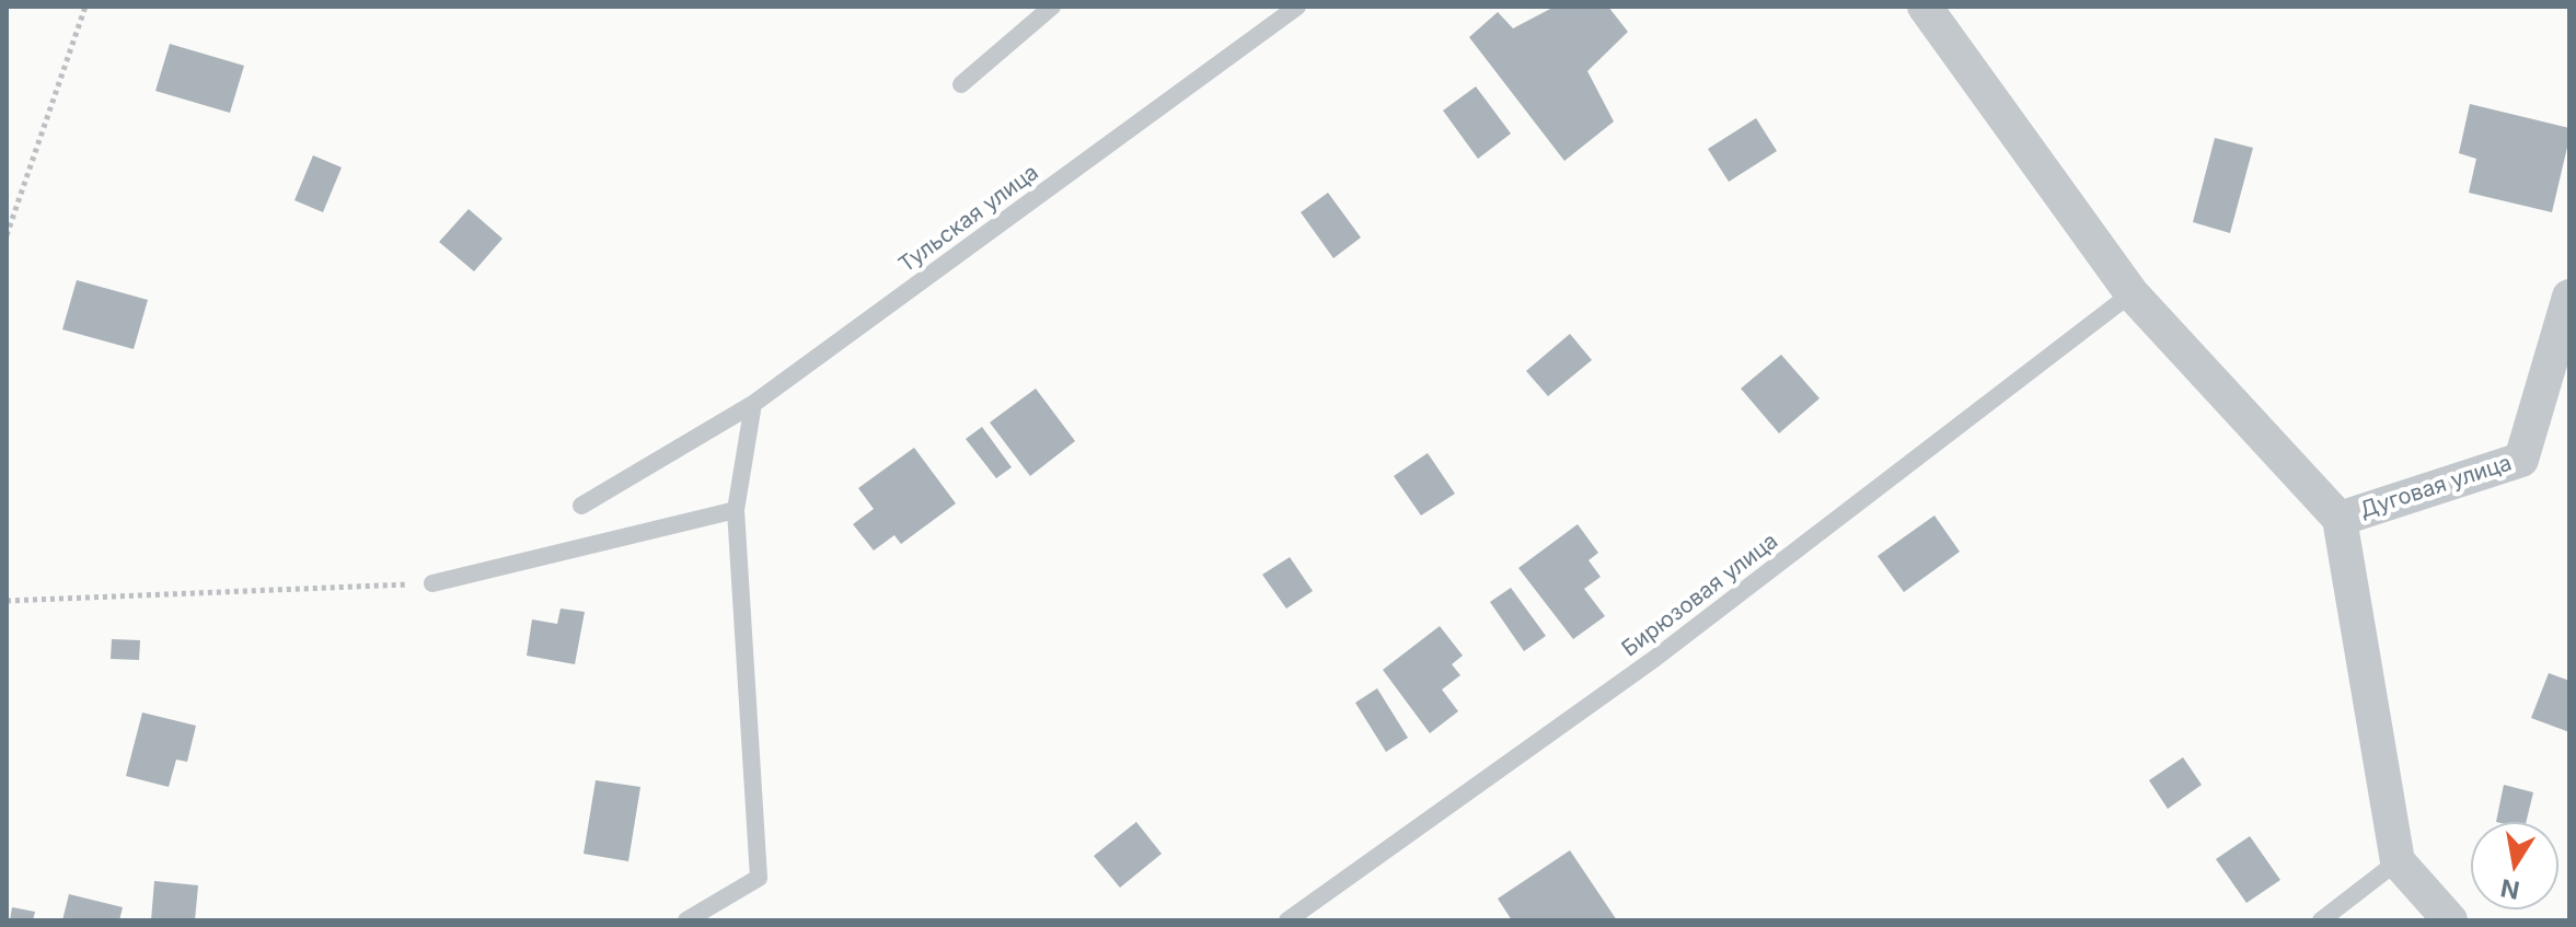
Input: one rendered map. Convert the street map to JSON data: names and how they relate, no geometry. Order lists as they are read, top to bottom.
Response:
{
  "streets": {
    "street": ["Дуговая улица"],
    "lane": ["Тульская улица", "Бирюзовая улица"]
  },
  "north": "bottom"
}
